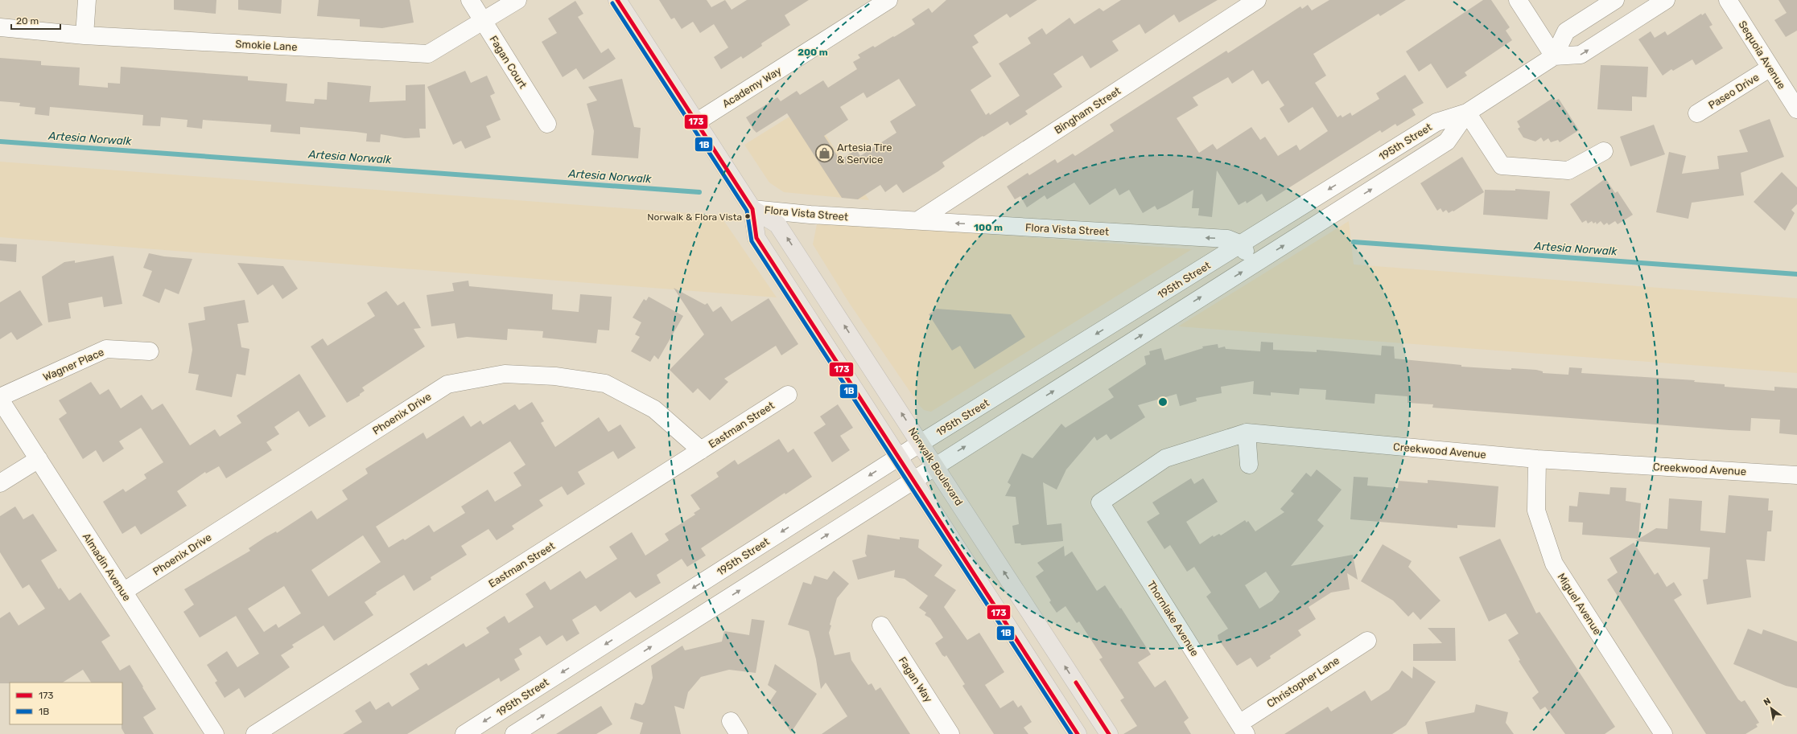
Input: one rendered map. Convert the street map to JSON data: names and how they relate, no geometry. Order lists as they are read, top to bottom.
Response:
{
  "streets": {
    "main road": ["Norwalk Boulevard"],
    "street": [
      "Smokie Lane",
      "Sequoia Avenue",
      "Fagan Court",
      "Academy Way",
      "Paseo Drive",
      "Bingham Street",
      "195th Street",
      "Flora Vista Street",
      "Wagner Place",
      "Phoenix Drive",
      "Eastman Street",
      "Creekwood Avenue",
      "Almadin Avenue",
      "Miguel Avenue",
      "Thornlake Avenue",
      "Fagan Way",
      "Christopher Lane"
    ]
  },
  "crossings": [
    ["Smokie Lane", "Fagan Court"],
    ["Sequoia Avenue", "Paseo Drive"],
    ["Academy Way", "Norwalk Boulevard"],
    ["Bingham Street", "Flora Vista Street"],
    ["195th Street", "Flora Vista Street"],
    ["195th Street", "Norwalk Boulevard"],
    ["Flora Vista Street", "Norwalk Boulevard"],
    ["Phoenix Drive", "Eastman Street"],
    ["Phoenix Drive", "Almadin Avenue"],
    ["Creekwood Avenue", "Miguel Avenue"],
    ["Creekwood Avenue", "Thornlake Avenue"],
    ["Thornlake Avenue", "Christopher Lane"]
  ],
  "one_way": ["Flora Vista Street"],
  "water": ["Artesia Norwalk"],
  "places": {
    "shop": ["Artesia Tire & Service"],
    "other": ["Norwalk & Flora Vista"]
  },
  "lines": ["transit line 173", "transit line 1B"],
  "legend": ["173", "1B"],
  "scale_bar": "20 m",
  "north": "top left",
  "rings": ["200 m", "100 m"]
}
